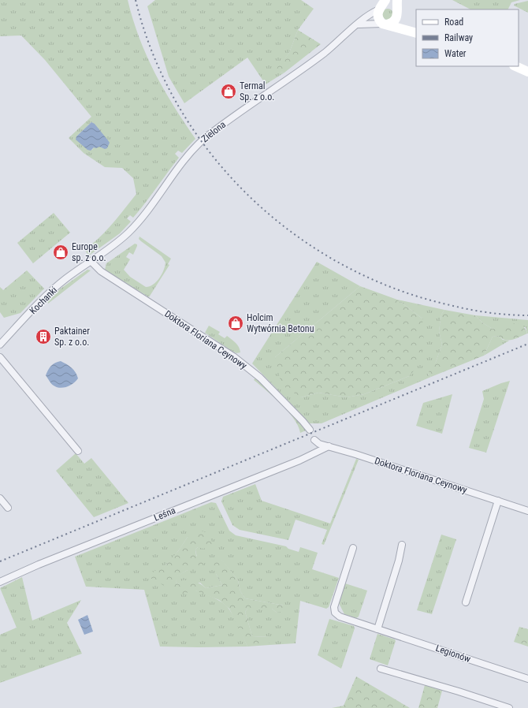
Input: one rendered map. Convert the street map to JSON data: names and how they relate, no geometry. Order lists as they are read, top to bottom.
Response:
{
  "streets": {
    "street": [
      "Zielona",
      "Kochanki",
      "Doktora Floriana Ceynowy",
      "Leśna",
      "Legionów"
    ]
  },
  "crossings": [
    ["Zielona", "Kochanki"],
    ["Zielona", "Doktora Floriana Ceynowy"],
    ["Kochanki", "Doktora Floriana Ceynowy"],
    ["Doktora Floriana Ceynowy", "Leśna"]
  ],
  "places": {
    "shop": ["Termal Sp. z o.o.", "Europe sp. z o.o.", "Holcim Wytwórnia Betonu"],
    "building": ["Paktainer Sp. z o.o."]
  },
  "legend": ["Road", "Railway", "Water"]
}
